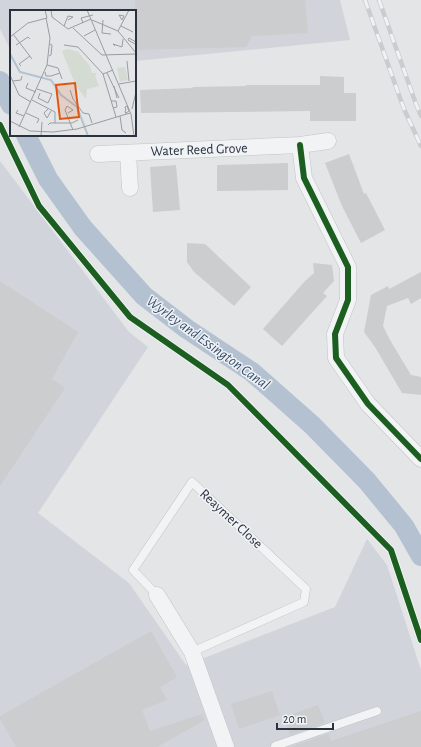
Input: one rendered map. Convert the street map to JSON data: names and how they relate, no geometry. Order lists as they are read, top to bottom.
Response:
{
  "streets": {
    "street": ["Water Reed Grove", "Reaymer Close"]
  },
  "water": ["Wyrley and Essington Canal"],
  "scale_bar": "20 m"
}
